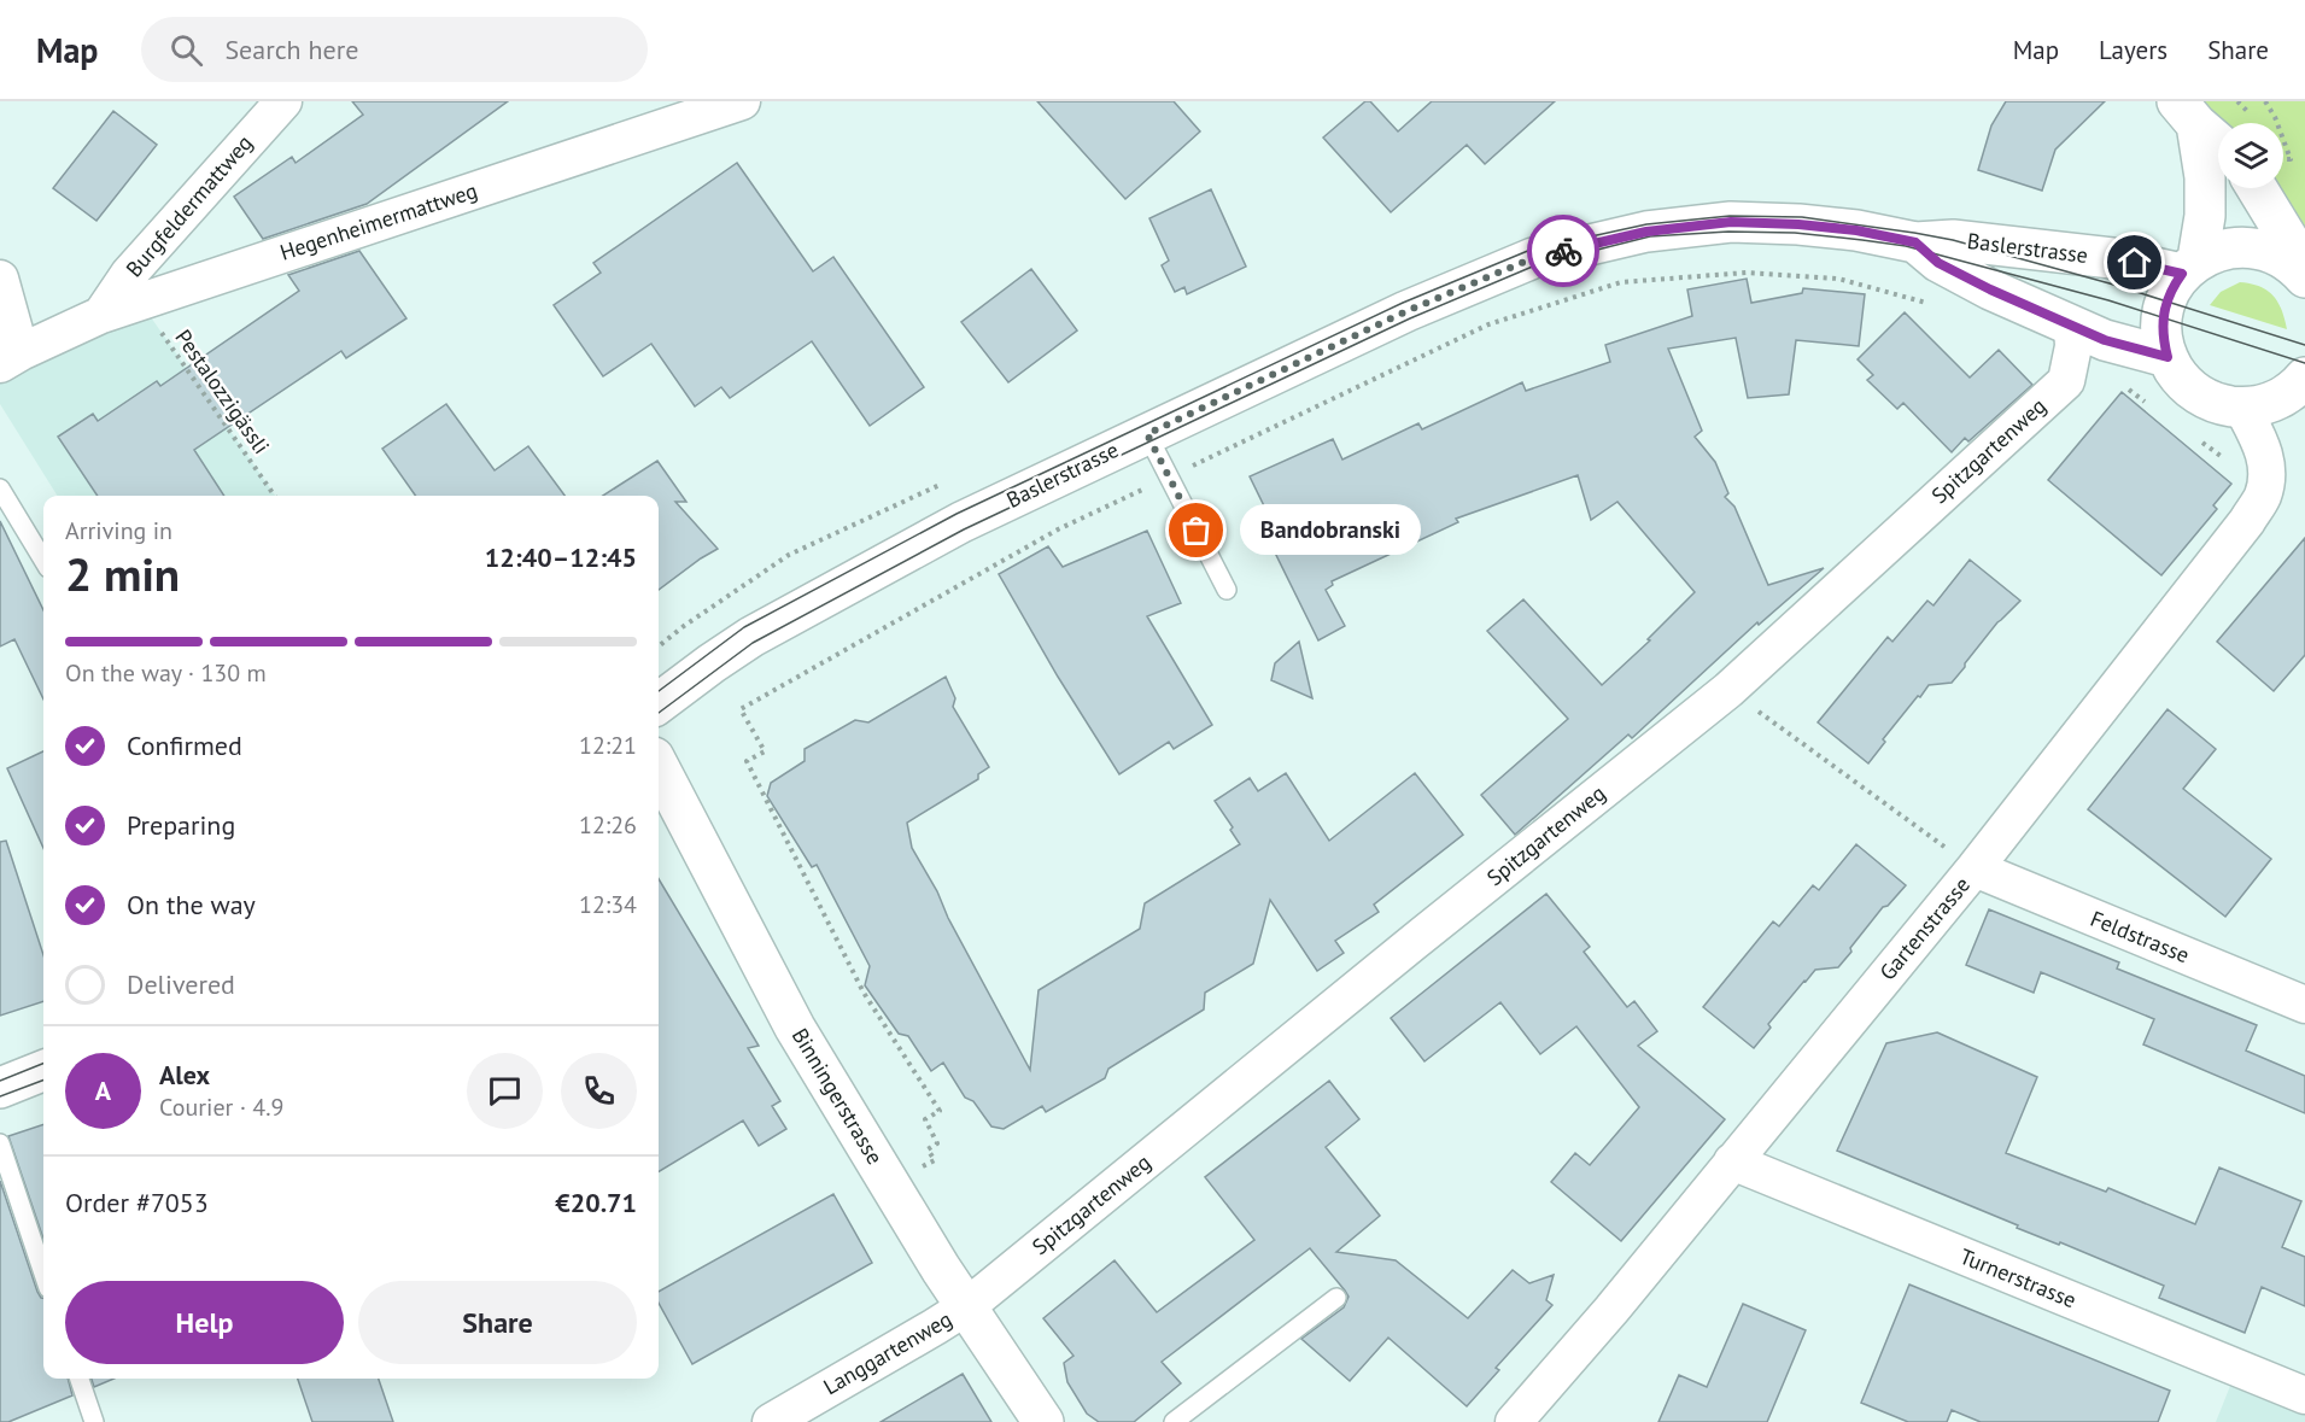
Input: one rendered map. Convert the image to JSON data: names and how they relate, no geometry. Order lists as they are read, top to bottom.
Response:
{
  "streets": {
    "street": [
      "Burgfeldermattweg",
      "Hegenheimermattweg",
      "Baslerstrasse",
      "Spitzgartenweg",
      "Gartenstrasse",
      "Feldstrasse",
      "Binningerstrasse",
      "Turnerstrasse",
      "Langgartenweg"
    ],
    "path": ["Pestalozzigässli"]
  },
  "crossings": [
    ["Burgfeldermattweg", "Hegenheimermattweg"],
    ["Hegenheimermattweg", "Pestalozzigässli"],
    ["Baslerstrasse", "Spitzgartenweg"],
    ["Spitzgartenweg", "Binningerstrasse"],
    ["Spitzgartenweg", "Langgartenweg"],
    ["Gartenstrasse", "Feldstrasse"],
    ["Gartenstrasse", "Turnerstrasse"],
    ["Binningerstrasse", "Langgartenweg"]
  ],
  "places": ["Bandobranski"],
  "page": {
    "header": "Map",
    "search": "Search here",
    "nav": ["Map", "Layers", "Share"],
    "heading": ["2 min", "Arriving in", "12:40–12:45"],
    "panel": [
      "Alex",
      "Courier · 4.9",
      "Order #7053",
      "€20.71"
    ],
    "bubble": "Bandobranski",
    "bar": "On the way · 130 m",
    "list": [
      ["Confirmed", "12:21"],
      ["Preparing", "12:26"],
      ["On the way", "12:34"],
      "Delivered"
    ],
    "round": "A",
    "buttons": ["Help", "Share"]
  }
}
